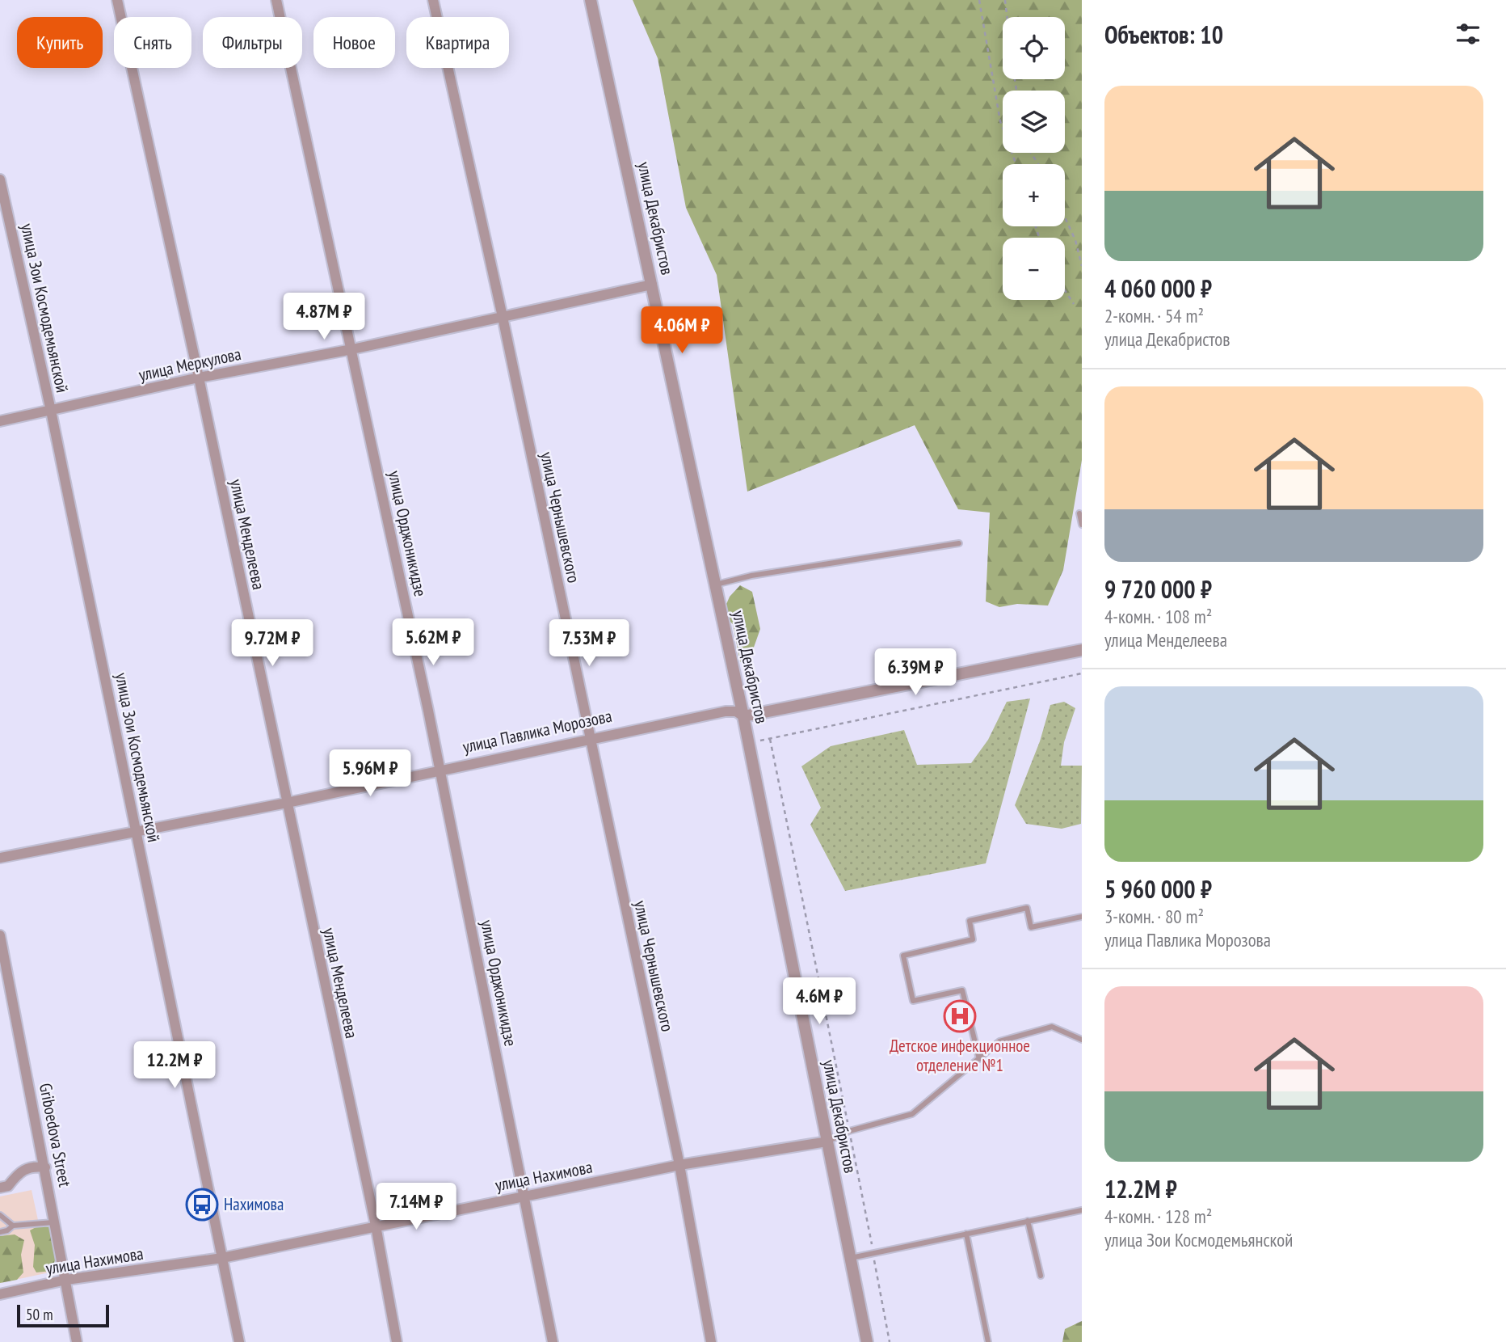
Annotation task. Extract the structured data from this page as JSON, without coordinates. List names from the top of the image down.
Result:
{
  "streets": {
    "street": [
      "улица Декабристов",
      "улица Зои Космодемьянской",
      "улица Меркулова",
      "улица Чернышевского",
      "улица Орджоникидзе",
      "улица Менделеева",
      "улица Павлика Морозова",
      "Griboedova Street",
      "улица Нахимова"
    ]
  },
  "crossings": [
    ["улица Декабристов", "улица Меркулова"],
    ["улица Декабристов", "улица Павлика Морозова"],
    ["улица Декабристов", "улица Нахимова"],
    ["улица Зои Космодемьянской", "улица Меркулова"],
    ["улица Зои Космодемьянской", "улица Павлика Морозова"],
    ["улица Зои Космодемьянской", "улица Нахимова"],
    ["улица Меркулова", "улица Чернышевского"],
    ["улица Меркулова", "улица Орджоникидзе"],
    ["улица Меркулова", "улица Менделеева"],
    ["улица Чернышевского", "улица Павлика Морозова"],
    ["улица Чернышевского", "улица Нахимова"],
    ["улица Орджоникидзе", "улица Павлика Морозова"],
    ["улица Орджоникидзе", "улица Нахимова"],
    ["улица Менделеева", "улица Павлика Морозова"],
    ["улица Менделеева", "улица Нахимова"],
    ["Griboedova Street", "улица Нахимова"]
  ],
  "places": {
    "hospital": ["Детское инфекционное отделение №1"],
    "bus stop": ["Нахимова"]
  },
  "scale_bar": "50 m",
  "page": {
    "heading": "Объектов: 10",
    "map_buttons": ["+", "−"],
    "chip": [
      "Купить",
      "Снять",
      "Фильтры",
      "Новое",
      "Квартира"
    ],
    "list": [
      {
        "name": "4 060 000 ₽",
        "note": "2-комн. · 54 m² · улица Декабристов"
      },
      {
        "name": "9 720 000 ₽",
        "note": "4-комн. · 108 m² · улица Менделеева"
      },
      {
        "name": "5 960 000 ₽",
        "note": "3-комн. · 80 m² · улица Павлика Морозова"
      },
      {
        "name": "12.2M ₽",
        "note": "4-комн. · 128 m² · улица Зои Космодемьянской"
      }
    ],
    "price": [
      "4.87M ₽",
      "4.06M ₽",
      "5.62M ₽",
      "9.72M ₽",
      "7.53M ₽",
      "6.39M ₽",
      "5.96M ₽",
      "4.6M ₽",
      "12.2M ₽",
      "7.14M ₽"
    ],
    "scale": "50 m"
  }
}
